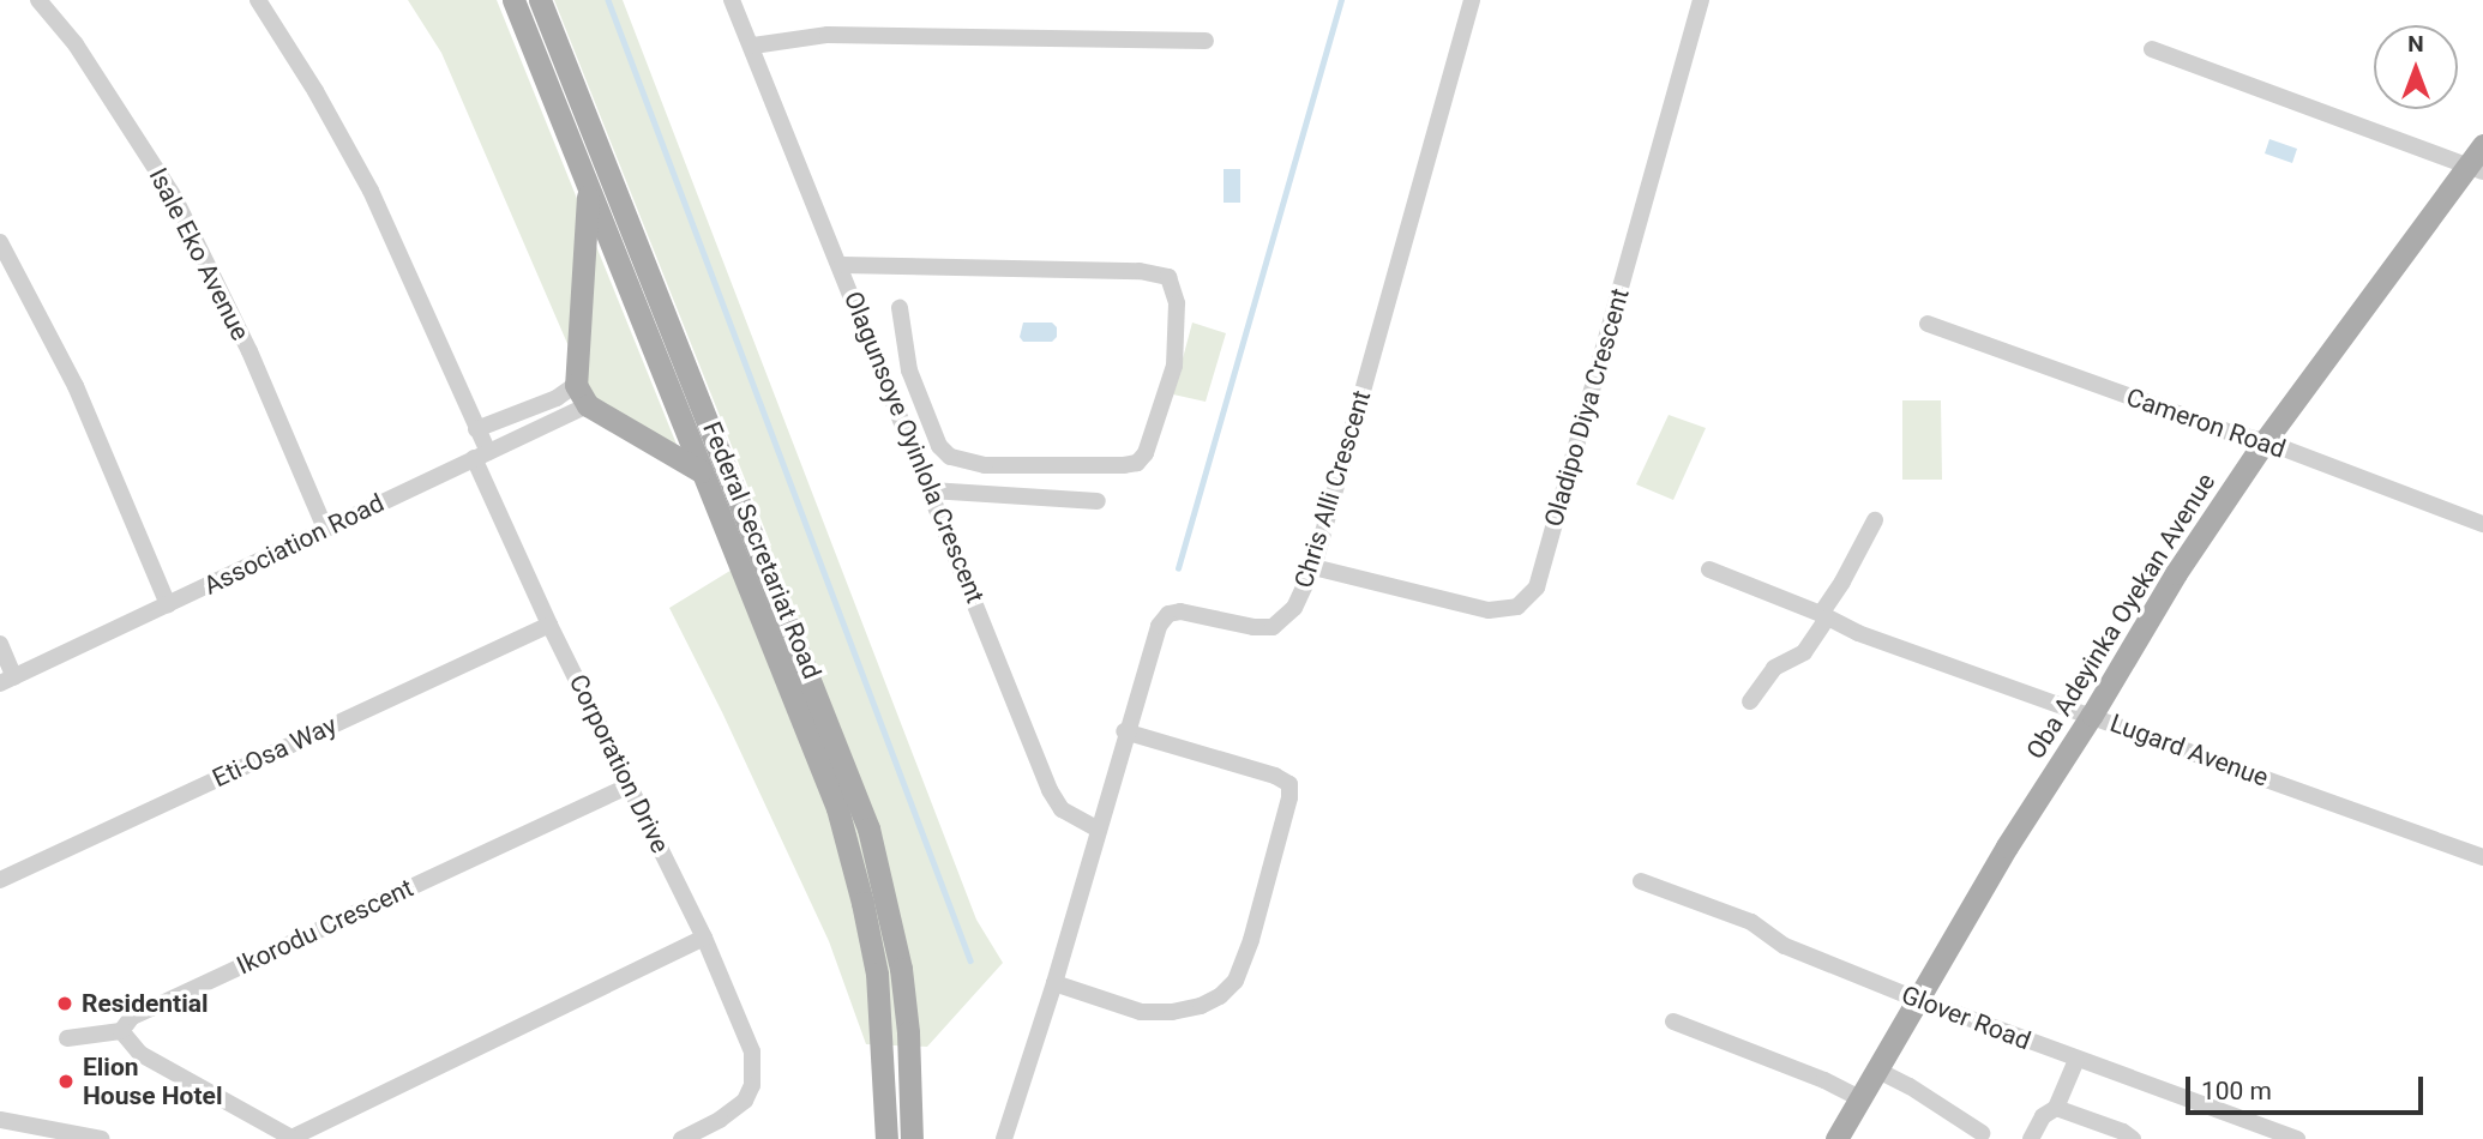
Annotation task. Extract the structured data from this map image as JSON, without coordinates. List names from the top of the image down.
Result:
{
  "streets": {
    "main road": ["Federal Secretariat Road", "Oba Adeyinka Oyekan Avenue"],
    "street": [
      "Isale Eko Avenue",
      "Oladipo Diya Crescent",
      "Cameron Road",
      "Olagunsoye Oyinlola Crescent",
      "Chris Alli Crescent",
      "Association Road",
      "Lugard Avenue",
      "Eti-Osa Way",
      "Corporation Drive",
      "Ikorodu Crescent",
      "Glover Road"
    ]
  },
  "crossings": [
    ["Isale Eko Avenue", "Association Road"],
    ["Oladipo Diya Crescent", "Chris Alli Crescent"],
    ["Cameron Road", "Oba Adeyinka Oyekan Avenue"],
    ["Olagunsoye Oyinlola Crescent", "Chris Alli Crescent"],
    ["Association Road", "Corporation Drive"],
    ["Oba Adeyinka Oyekan Avenue", "Lugard Avenue"],
    ["Oba Adeyinka Oyekan Avenue", "Glover Road"],
    ["Eti-Osa Way", "Corporation Drive"],
    ["Corporation Drive", "Ikorodu Crescent"]
  ],
  "places": ["Residential", "Elion House Hotel"],
  "scale_bar": "100 m",
  "north": "top"
}
